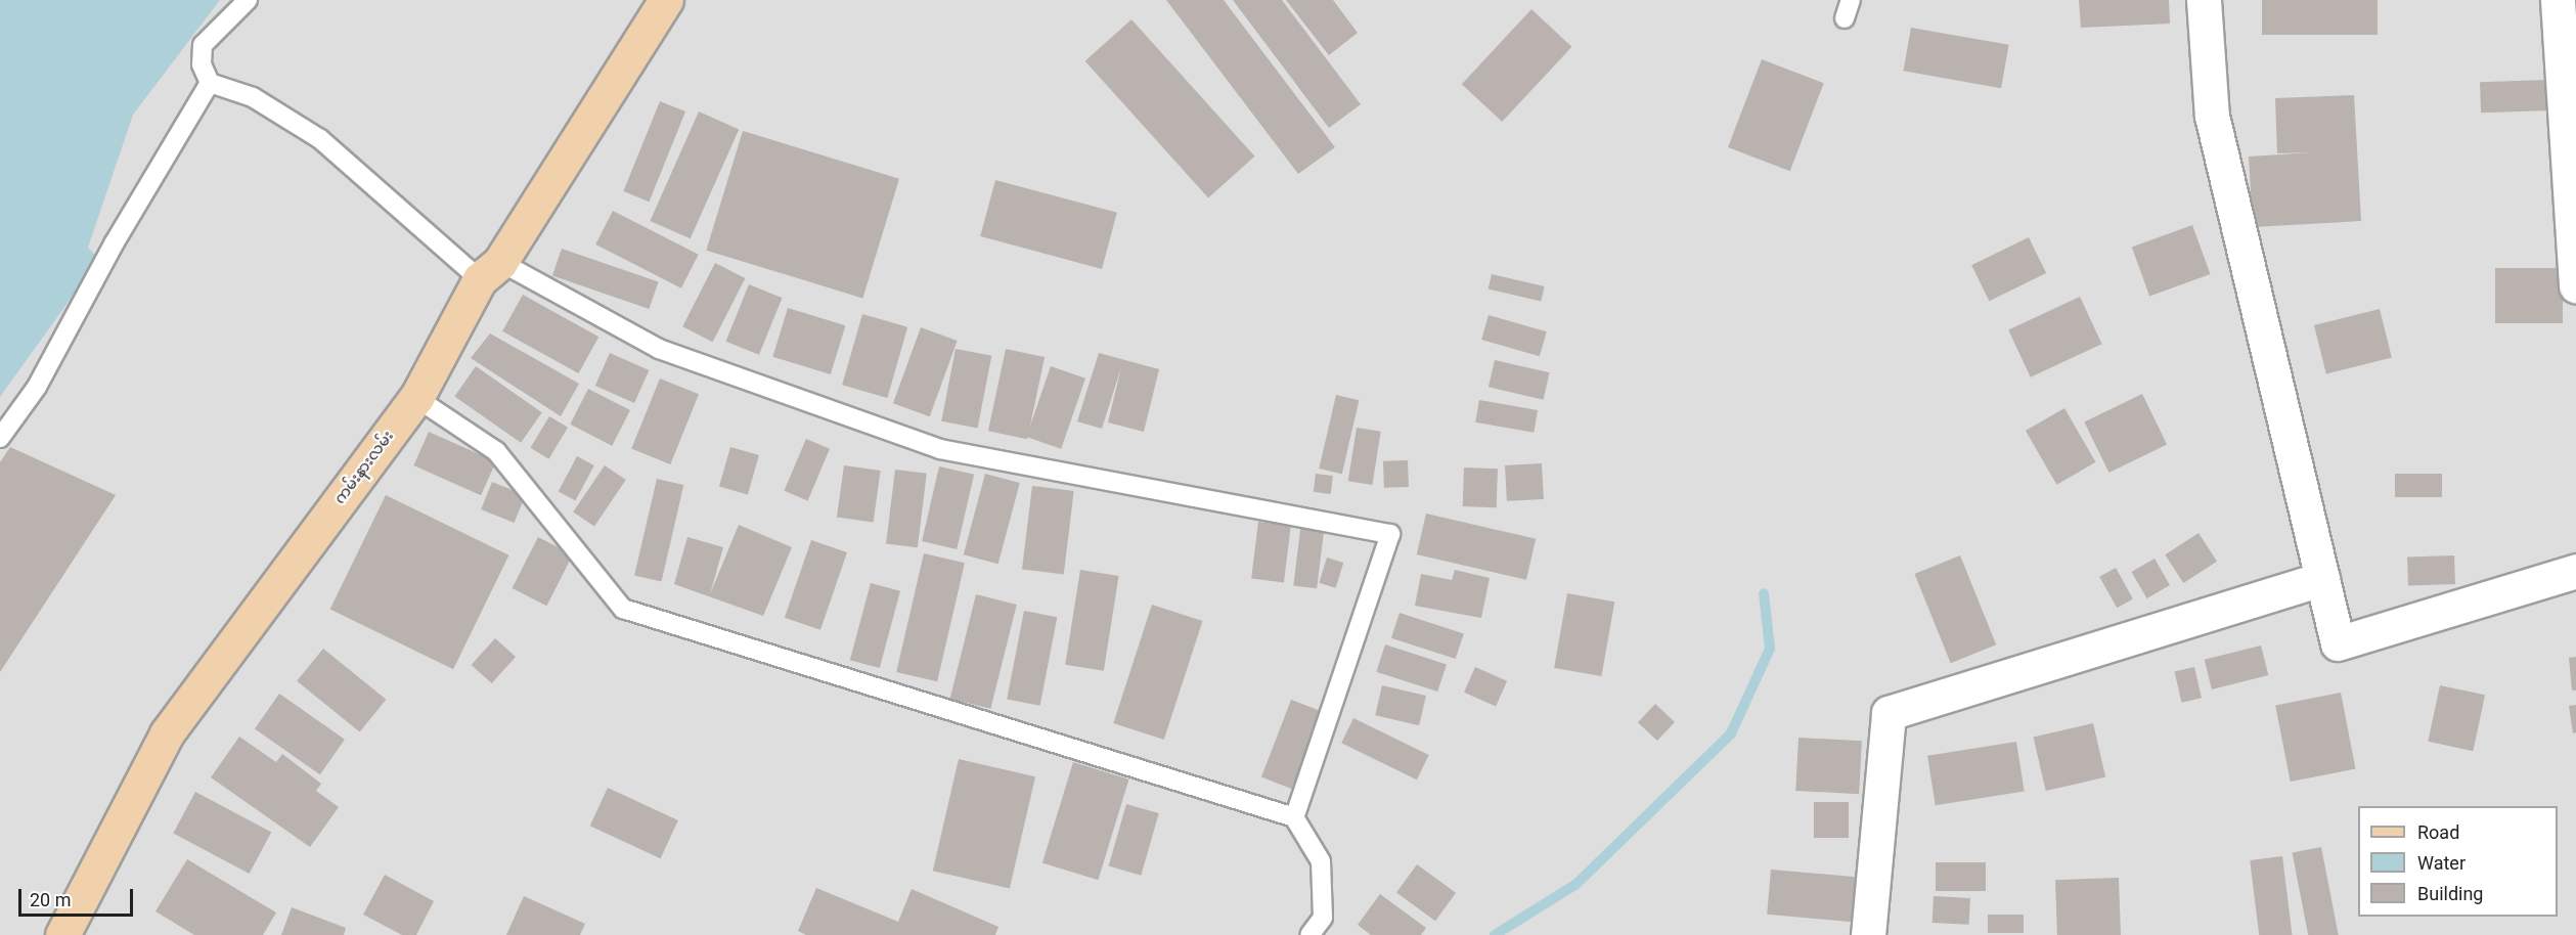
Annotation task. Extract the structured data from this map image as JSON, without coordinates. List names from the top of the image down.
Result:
{
  "streets": {
    "main road": ["ကမ်းနားလမ်း"]
  },
  "legend": ["Road", "Water", "Building"],
  "scale_bar": "20 m"
}
